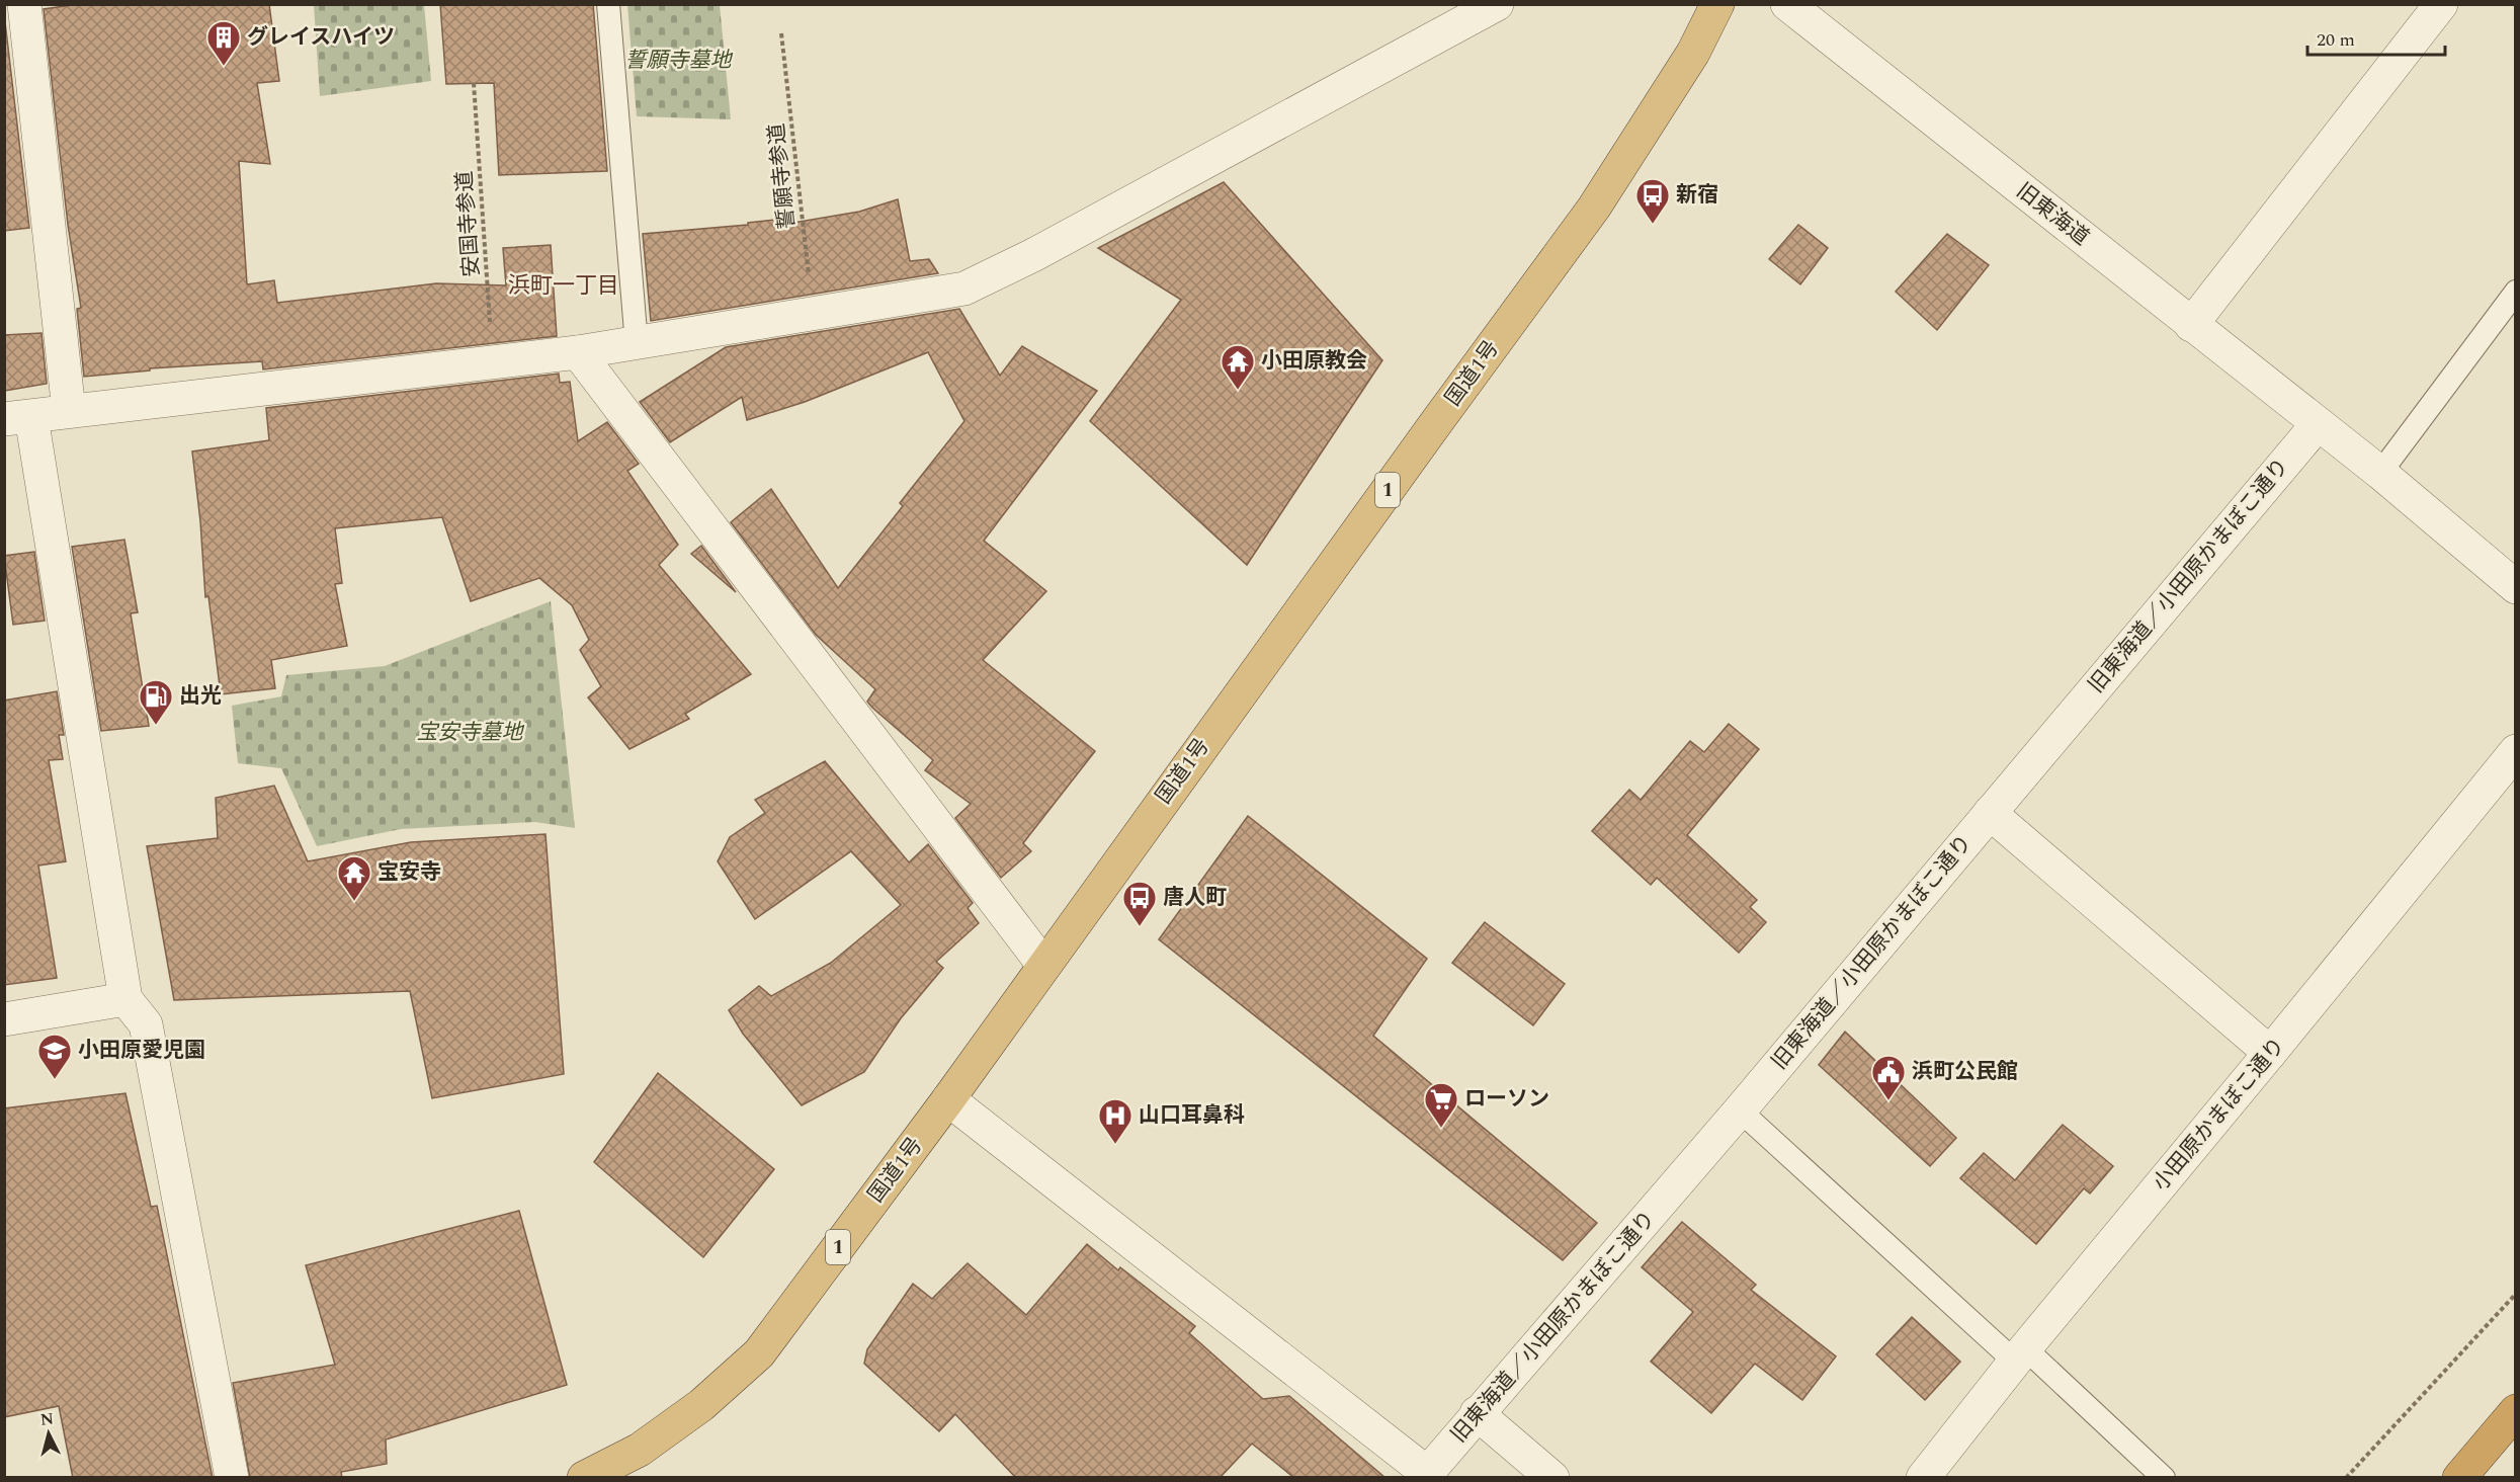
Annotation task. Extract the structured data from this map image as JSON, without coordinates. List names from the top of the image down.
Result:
{
  "streets": {
    "highway": ["国道1号", "1"],
    "street": ["旧東海道", "旧東海道／小田原かまぼこ通り", "小田原かまぼこ通り"],
    "path": ["誓願寺参道", "安国寺参道"]
  },
  "crossings": [
    ["旧東海道", "旧東海道／小田原かまぼこ通り"]
  ],
  "districts": ["浜町一丁目"],
  "parks": ["誓願寺墓地", "宝安寺墓地"],
  "places": {
    "building": ["グレイスハイツ"],
    "bus stop": ["新宿", "唐人町"],
    "temple": ["小田原教会", "宝安寺"],
    "fuel station": ["出光"],
    "school or university": ["小田原愛児園"],
    "public building": ["浜町公民館"],
    "supermarket": ["ローソン"],
    "hospital": ["山口耳鼻科"]
  },
  "scale_bar": "20 m",
  "north": "top"
}
